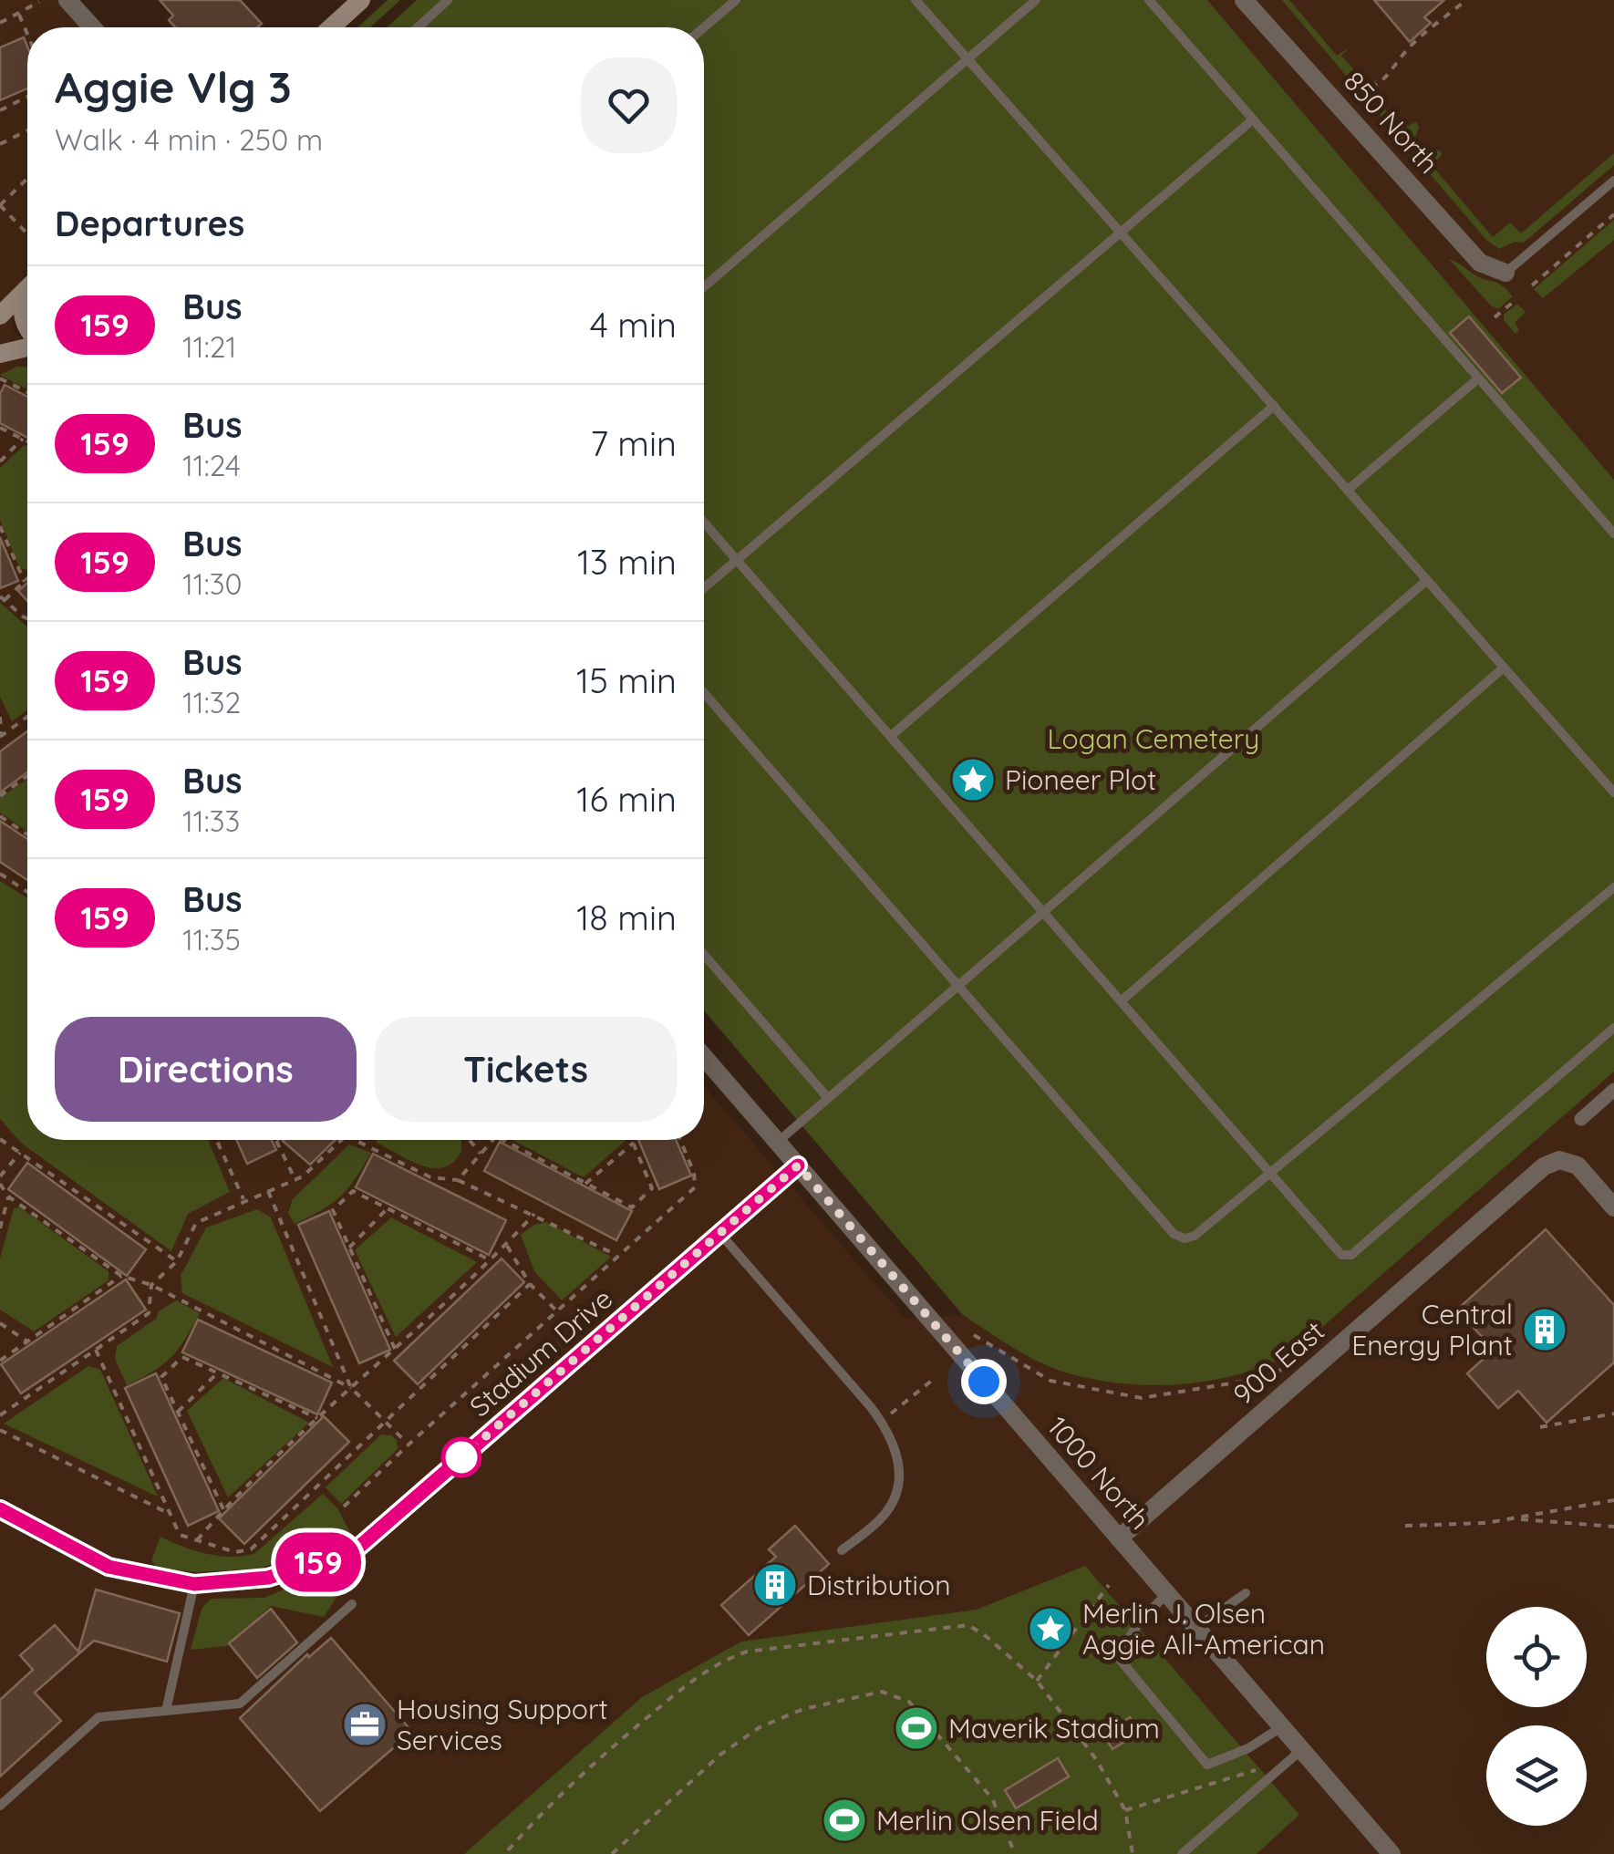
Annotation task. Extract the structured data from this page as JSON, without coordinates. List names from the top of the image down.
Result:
{
  "streets": {
    "street": [
      "850 North",
      "Stadium Drive",
      "900 East",
      "1000 North"
    ]
  },
  "crossings": [
    ["Stadium Drive", "1000 North"],
    ["900 East", "1000 North"]
  ],
  "parks": ["Logan Cemetery"],
  "places": {
    "place": ["Pioneer Plot", "Merlin J. Olsen Aggie All-American"],
    "building": ["Central Energy Plant", "Distribution"],
    "office": ["Housing Support Services"],
    "sports": ["Maverik Stadium", "Merlin Olsen Field"]
  },
  "lines": ["bus line 159"],
  "page": {
    "on_map": "159",
    "heading": [
      ["Aggie Vlg 3", "Walk · 4 min · 250 m"],
      "Departures"
    ],
    "list": [
      {
        "mark": "159",
        "name": "Bus",
        "note": "11:21",
        "value": "4 min"
      },
      {
        "mark": "159",
        "name": "Bus",
        "note": "11:24",
        "value": "7 min"
      },
      {
        "mark": "159",
        "name": "Bus",
        "note": "11:30",
        "value": "13 min"
      },
      {
        "mark": "159",
        "name": "Bus",
        "note": "11:32",
        "value": "15 min"
      },
      {
        "mark": "159",
        "name": "Bus",
        "note": "11:33",
        "value": "16 min"
      },
      {
        "mark": "159",
        "name": "Bus",
        "note": "11:35",
        "value": "18 min"
      }
    ],
    "buttons": ["Directions", "Tickets"]
  }
}
